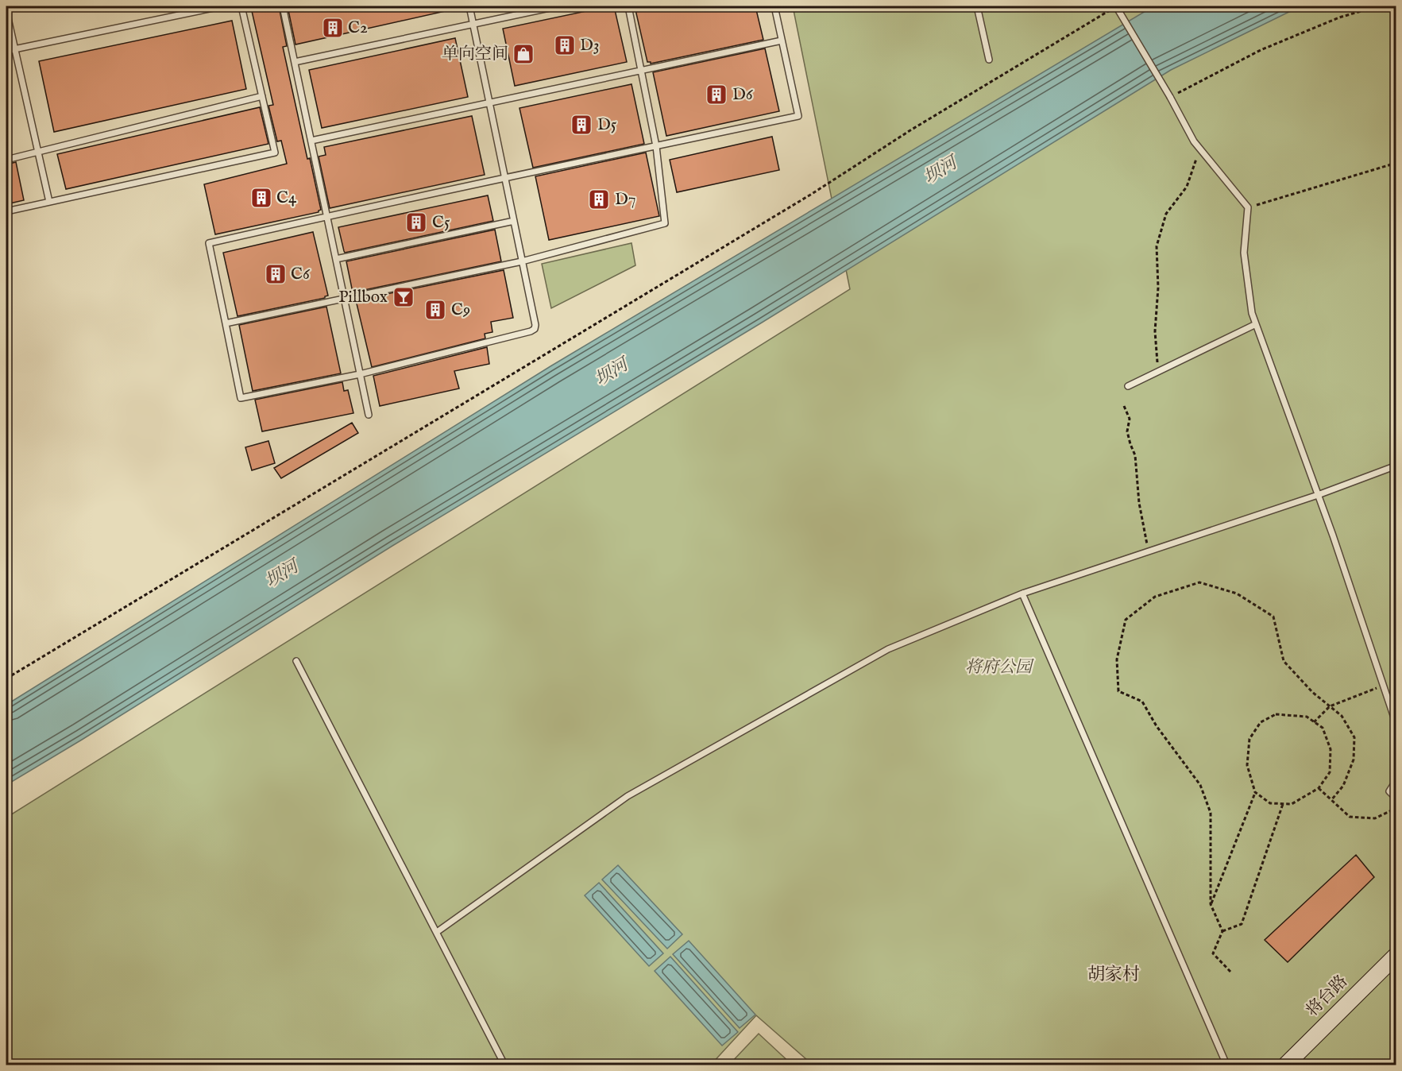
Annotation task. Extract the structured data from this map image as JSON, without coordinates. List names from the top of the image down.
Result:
{
  "streets": {
    "main road": ["将台路"]
  },
  "districts": ["胡家村"],
  "water": ["坝河"],
  "parks": ["将府公园"],
  "places": {
    "building": [
      "C2",
      "D3",
      "D6",
      "D5",
      "C4",
      "D7",
      "C5",
      "C6",
      "C9"
    ],
    "shop": ["单向空间"],
    "bar": ["Pillbox"]
  }
}
